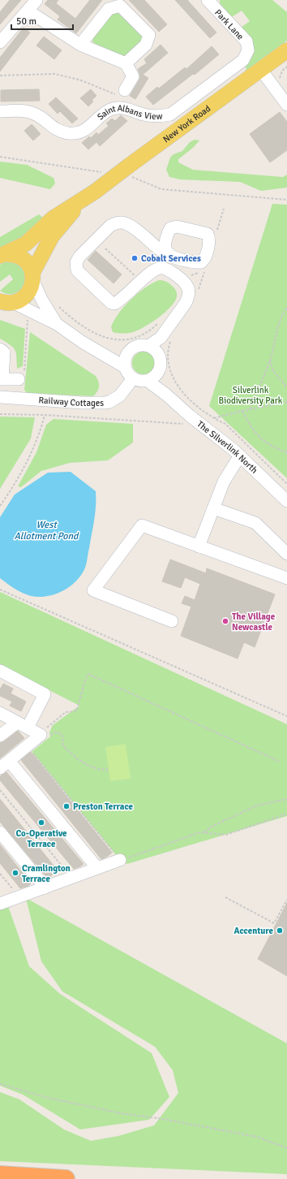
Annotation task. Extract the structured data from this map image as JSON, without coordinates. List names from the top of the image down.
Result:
{
  "streets": {
    "main road": ["New York Road"],
    "street": [
      "Park Lane",
      "Saint Albans View",
      "Railway Cottages",
      "The Silverlink North"
    ]
  },
  "crossings": [
    ["Park Lane", "Saint Albans View"],
    ["Railway Cottages", "The Silverlink North"]
  ],
  "water": ["West Allotment Pond"],
  "parks": ["Silverlink Biodiversity Park"],
  "places": [
    "Cobalt Services",
    "The Village Newcastle",
    "Preston Terrace",
    "Co-Operative Terrace",
    "Cramlington Terrace",
    "Accenture"
  ],
  "scale_bar": "50 m"
}
